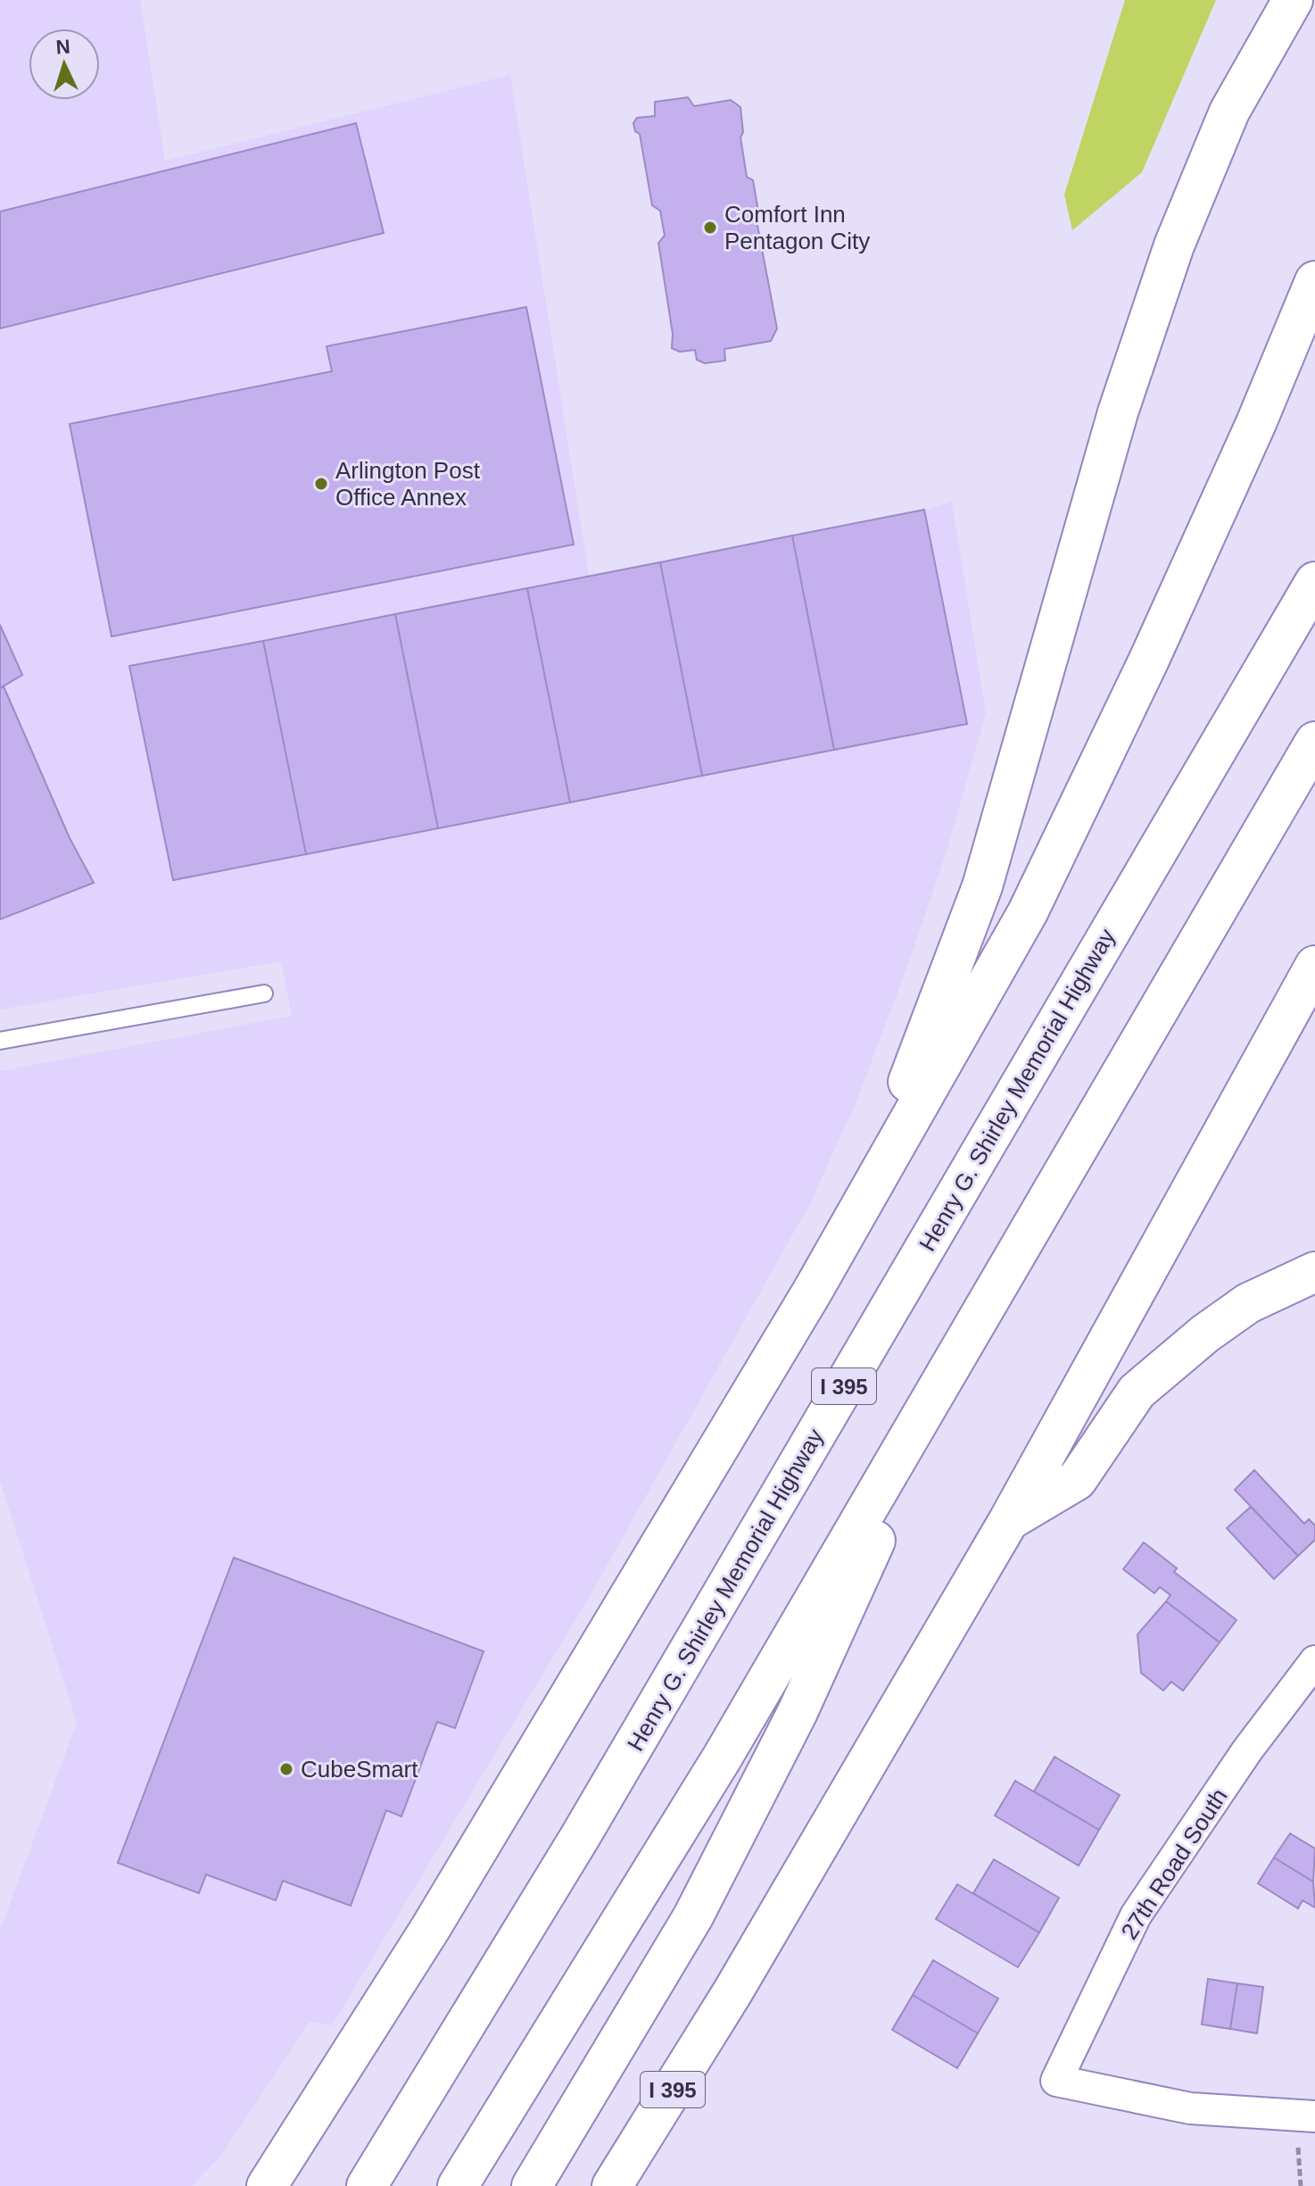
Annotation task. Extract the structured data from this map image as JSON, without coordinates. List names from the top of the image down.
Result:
{
  "streets": {
    "highway": ["Henry G. Shirley Memorial Highway", "I 395"],
    "street": ["27th Road South"]
  },
  "places": ["Comfort Inn Pentagon City", "Arlington Post Office Annex", "CubeSmart"],
  "north": "top"
}
